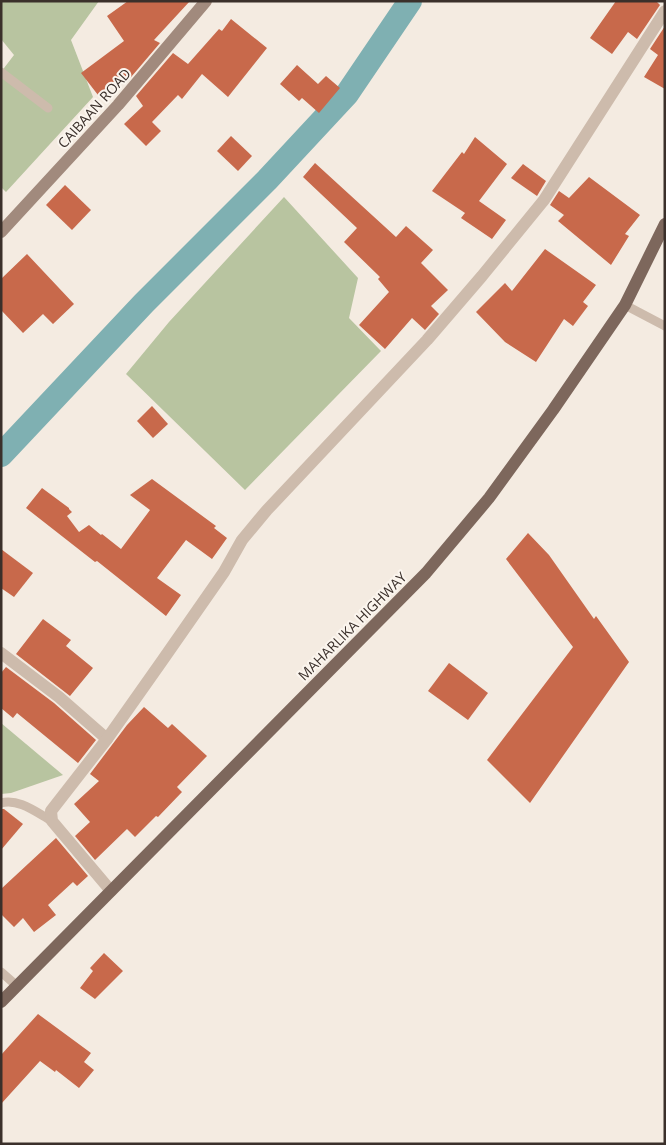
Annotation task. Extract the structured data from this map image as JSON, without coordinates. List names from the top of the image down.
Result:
{
  "streets": {
    "main road": ["MAHARLIKA HIGHWAY"],
    "street": ["CAIBAAN ROAD"]
  }
}
